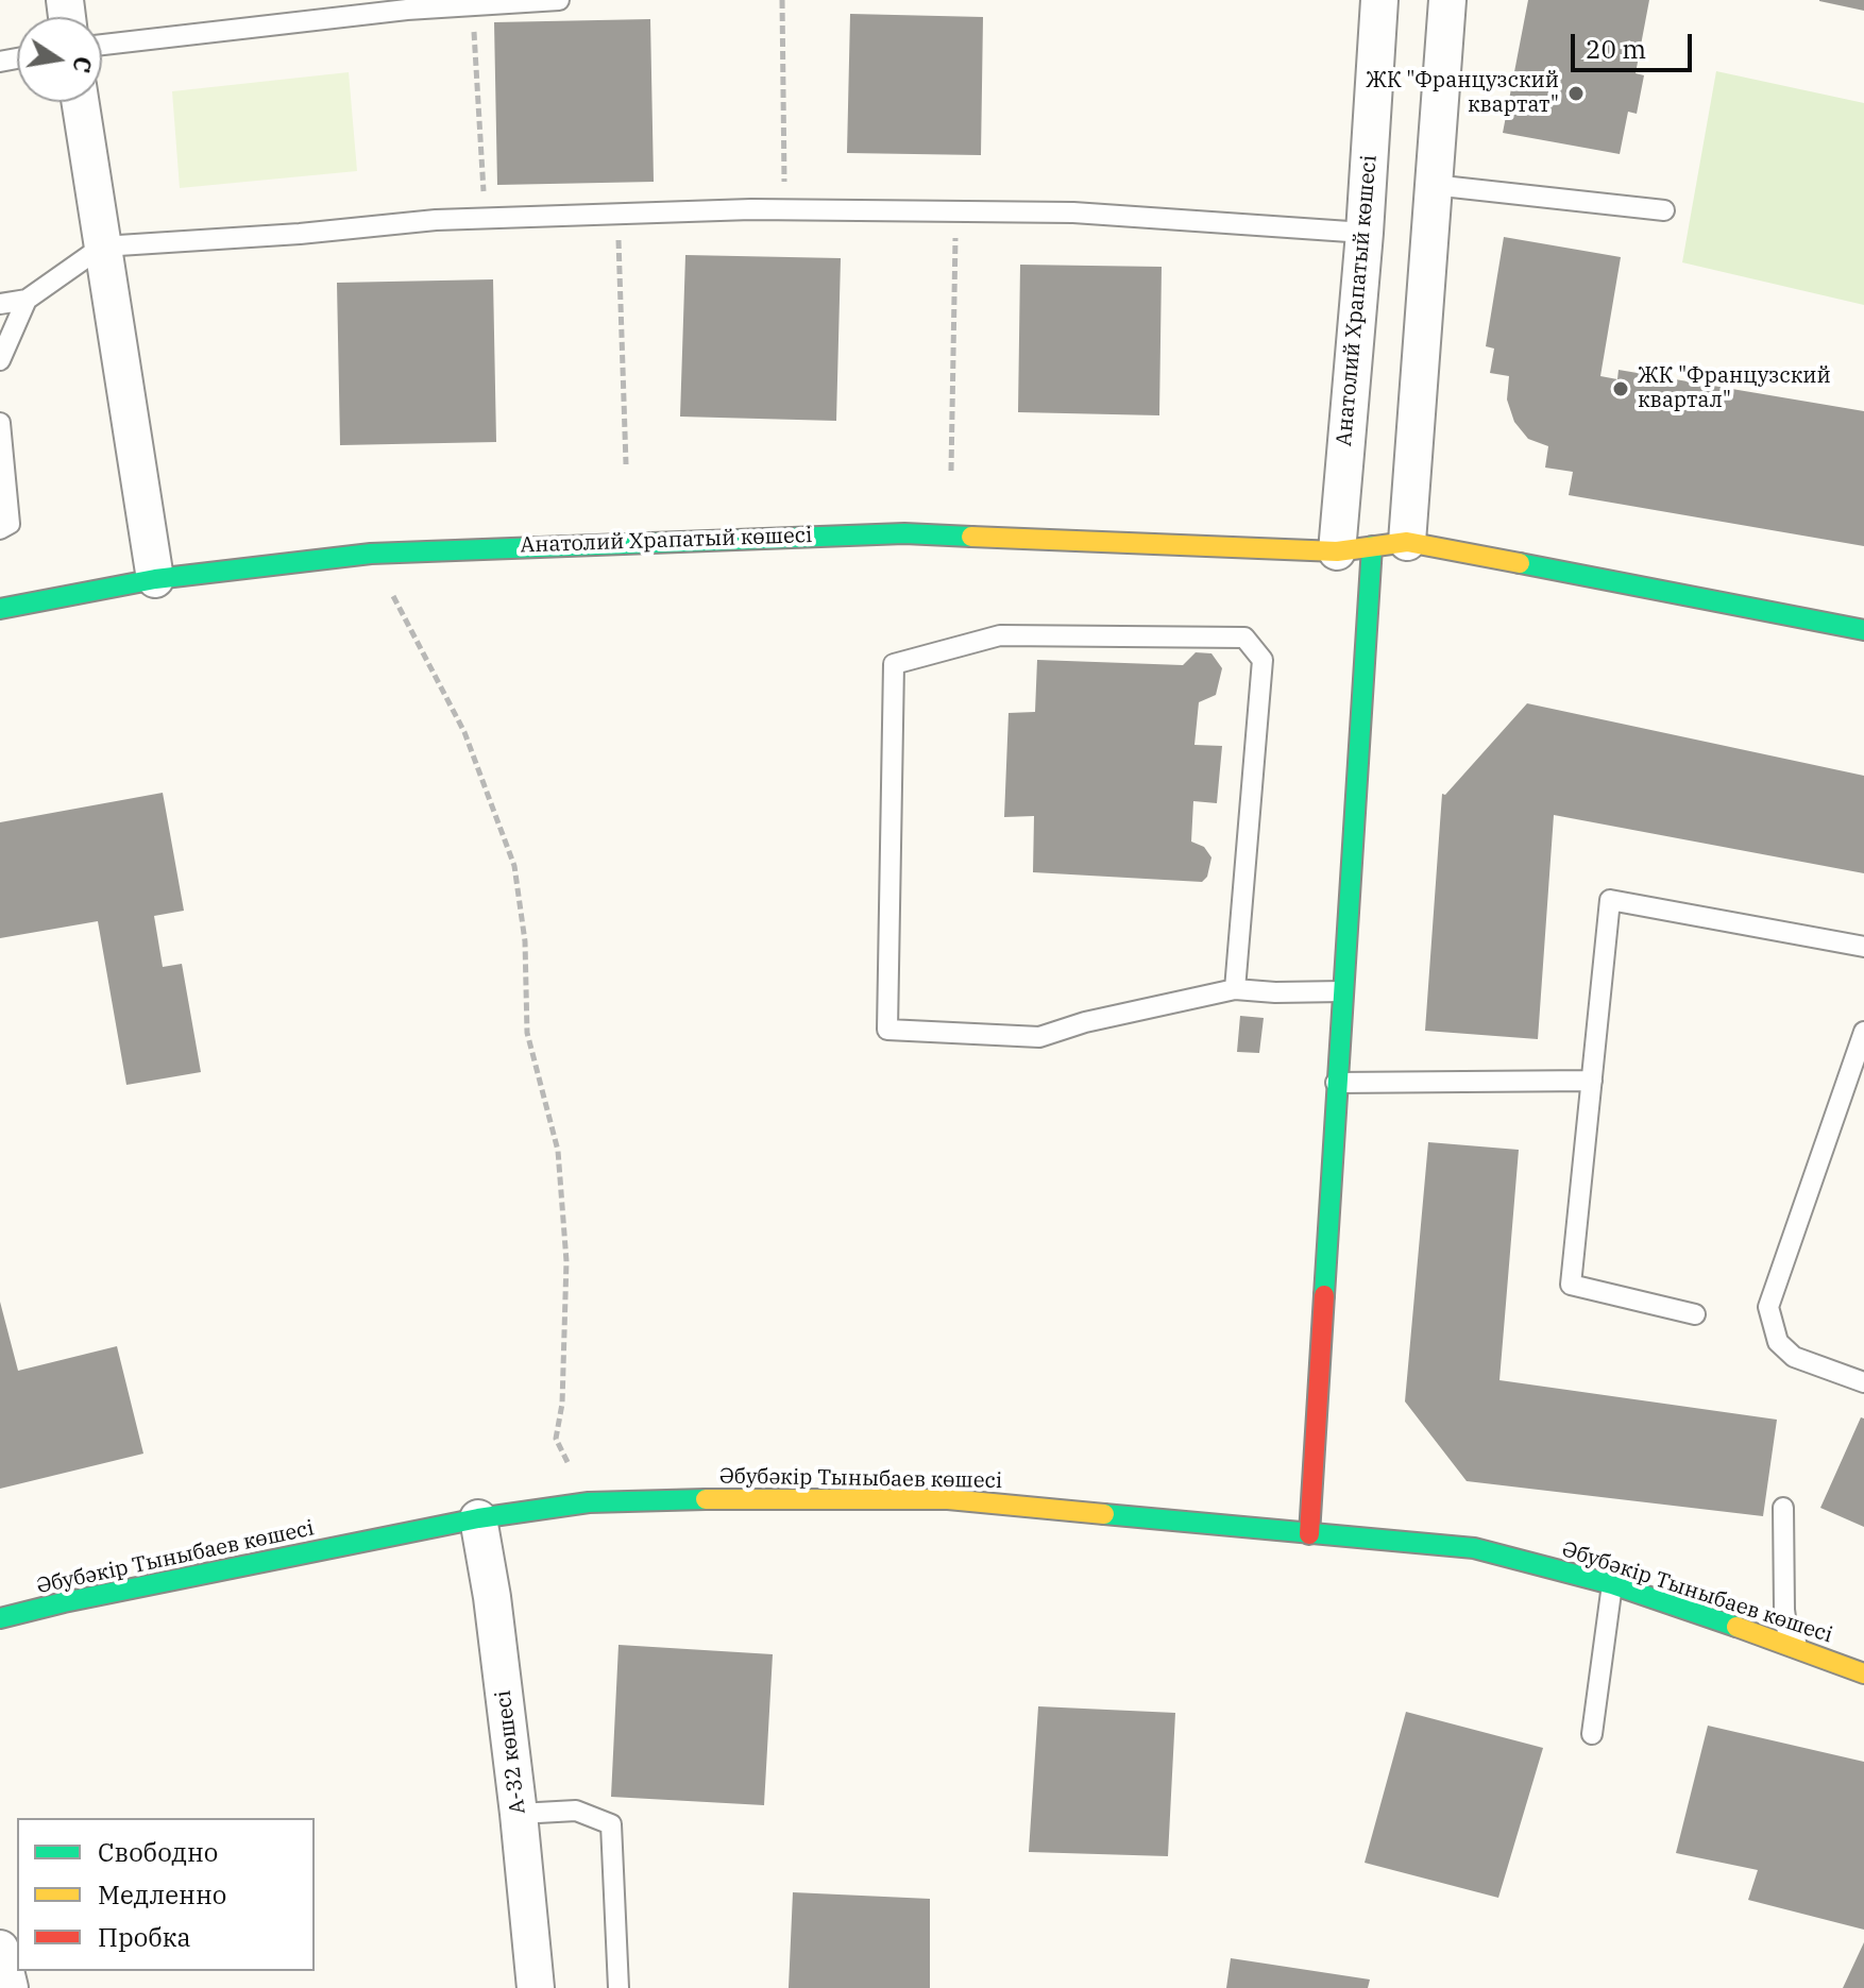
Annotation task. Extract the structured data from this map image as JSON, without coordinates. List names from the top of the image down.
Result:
{
  "streets": {
    "street": ["Анатолий Храпатый көшесі", "Әбубәкір Тыныбаев көшесі", "А-32 көшесі"]
  },
  "crossings": [
    ["Әбубәкір Тыныбаев көшесі", "А-32 көшесі"]
  ],
  "places": ["ЖК \"Французский квартат\"", "ЖК \"Французский квартал\""],
  "legend": ["Свободно", "Медленно", "Пробка"],
  "scale_bar": "20 m",
  "north": "right"
}
